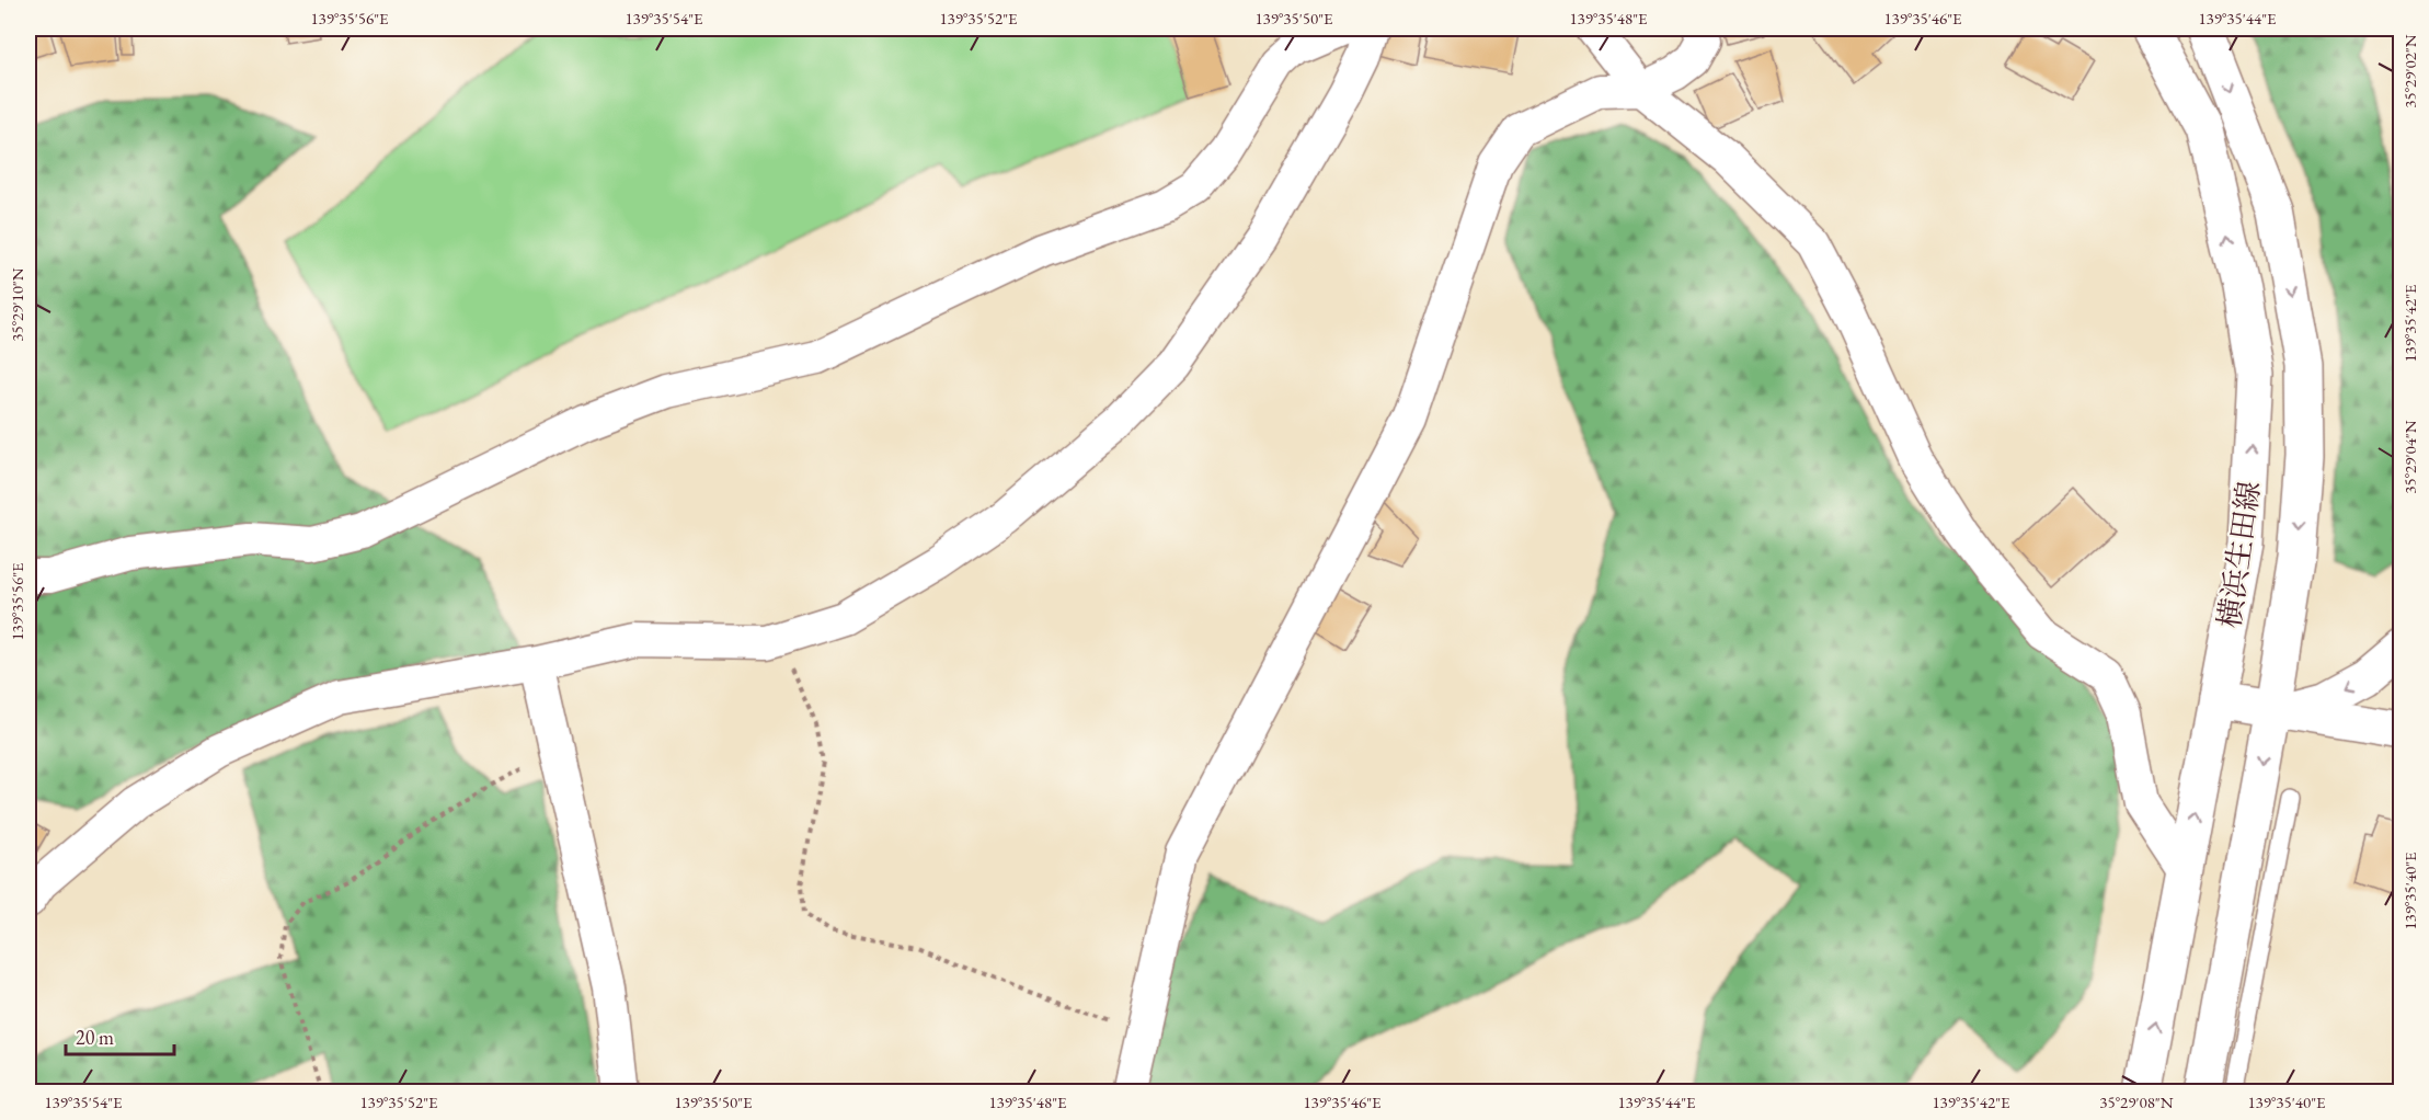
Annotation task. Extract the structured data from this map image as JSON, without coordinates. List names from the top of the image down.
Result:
{
  "streets": {
    "main road": ["横浜生田線"]
  },
  "scale_bar": "20 m",
  "coordinates": [
    "139°35'56\"E",
    "139°35'54\"E",
    "139°35'52\"E",
    "139°35'50\"E",
    "139°35'48\"E",
    "139°35'46\"E",
    "139°35'44\"E",
    "35°29'02\"N",
    "35°29'10\"N",
    "139°35'42\"E",
    "35°29'04\"N",
    "139°35'40\"E",
    "35°29'08\"N"
  ]
}
